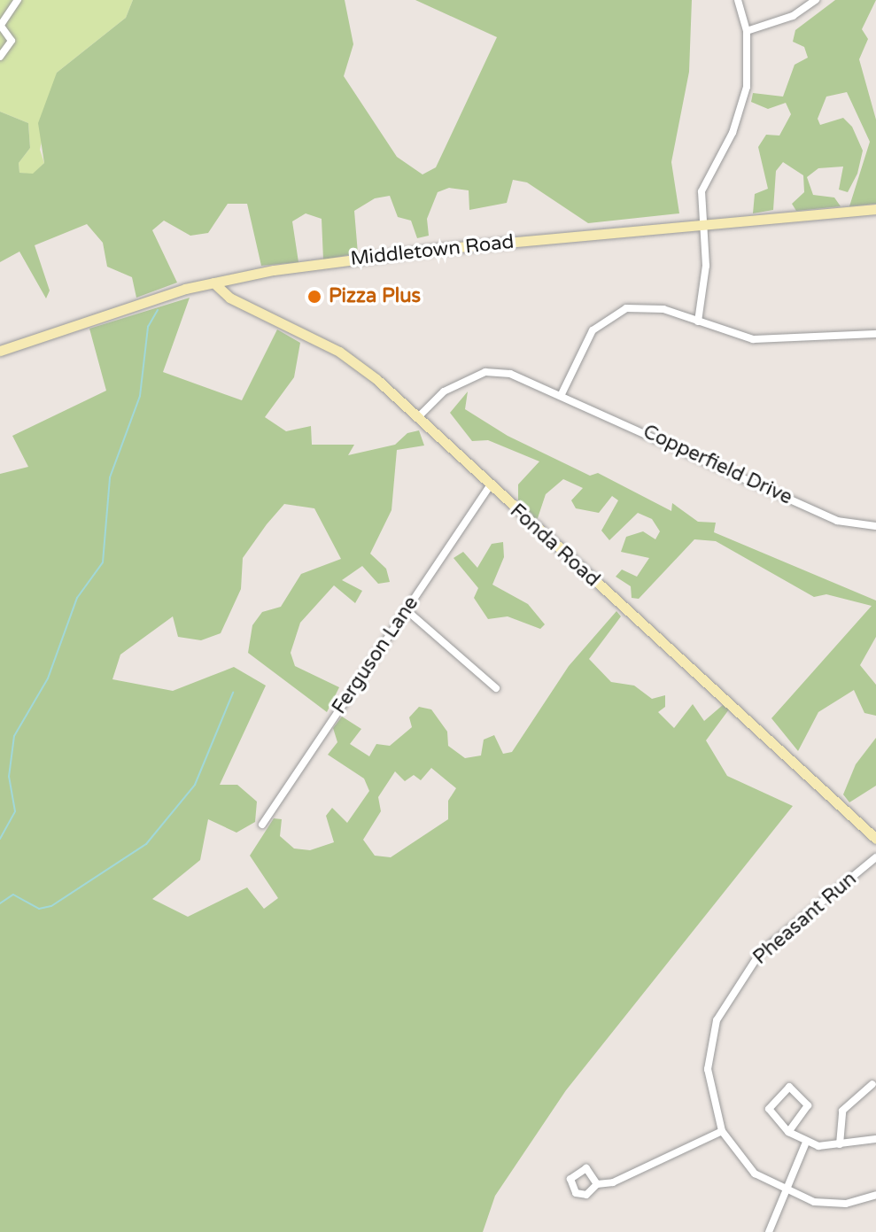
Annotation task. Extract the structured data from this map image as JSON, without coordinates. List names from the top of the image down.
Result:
{
  "streets": {
    "street": [
      "Middletown Road",
      "Copperfield Drive",
      "Fonda Road",
      "Ferguson Lane",
      "Pheasant Run"
    ]
  },
  "crossings": [
    ["Middletown Road", "Fonda Road"],
    ["Copperfield Drive", "Fonda Road"],
    ["Fonda Road", "Ferguson Lane"]
  ],
  "places": ["Pizza Plus"]
}
